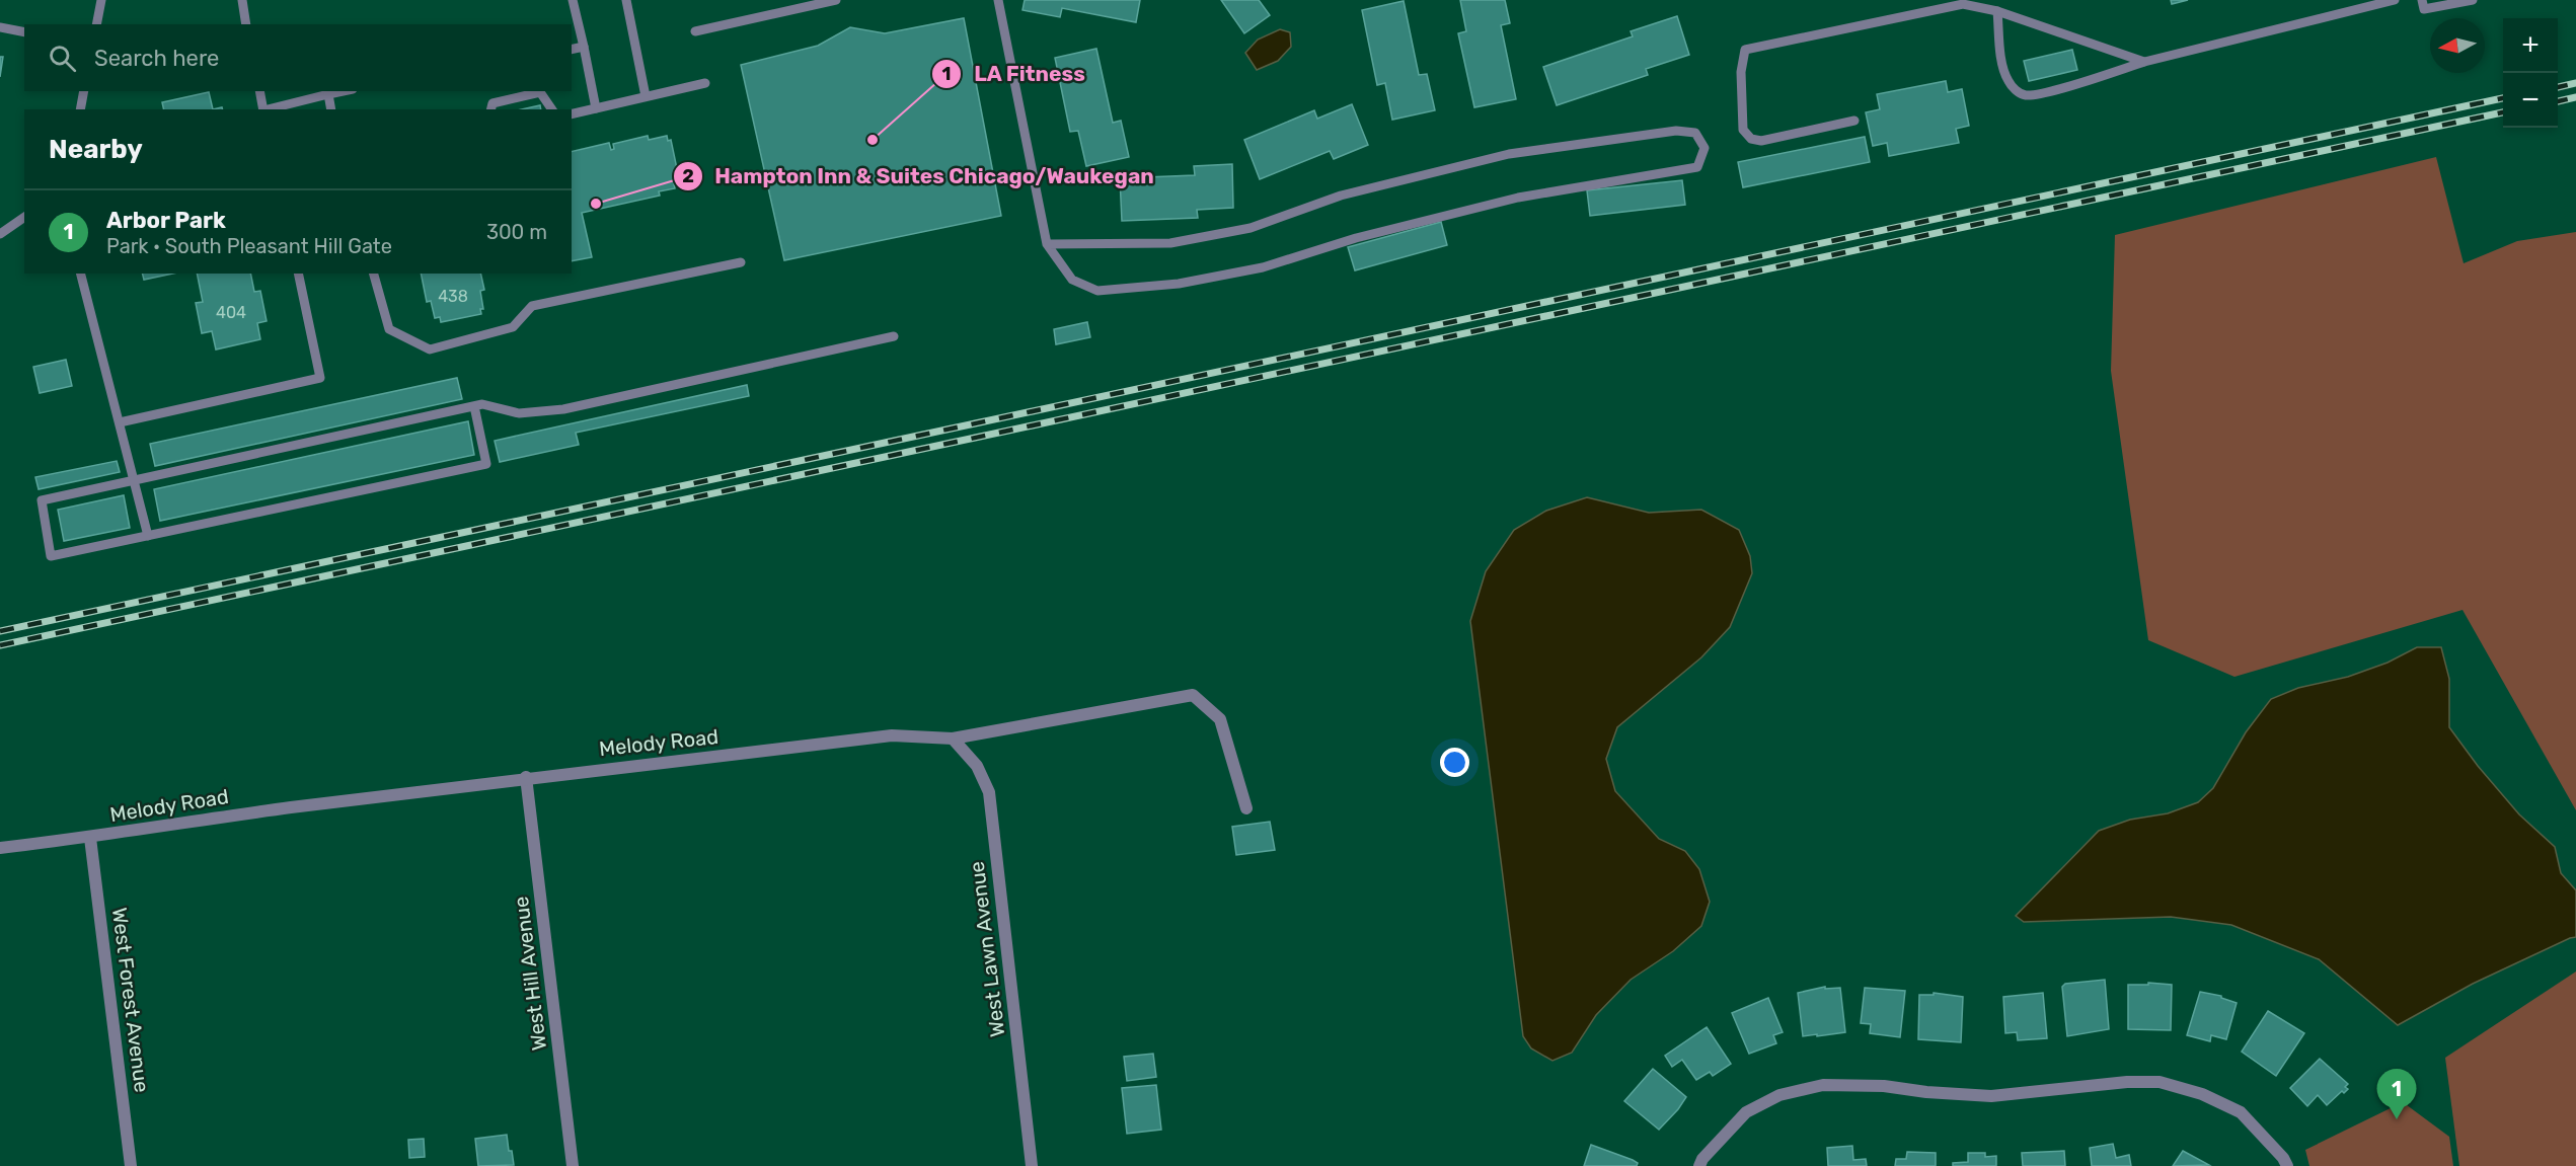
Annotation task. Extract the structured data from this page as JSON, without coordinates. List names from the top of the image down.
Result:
{
  "streets": {
    "street": [
      "Melody Road",
      "West Lawn Avenue",
      "West Hill Avenue",
      "West Forest Avenue"
    ]
  },
  "crossings": [
    ["Melody Road", "West Lawn Avenue"],
    ["Melody Road", "West Hill Avenue"],
    ["Melody Road", "West Forest Avenue"]
  ],
  "places": ["LA Fitness", "Hampton Inn & Suites Chicago/Waukegan"],
  "house_numbers": ["438", "404"],
  "north": "left",
  "page": {
    "map_buttons": ["+", "−"],
    "search": "Search here",
    "heading": "Nearby",
    "list": [
      {
        "mark": "1",
        "name": "Arbor Park",
        "note": "Park · South Pleasant Hill Gate",
        "value": "300 m"
      }
    ],
    "pins": "1"
  }
}
